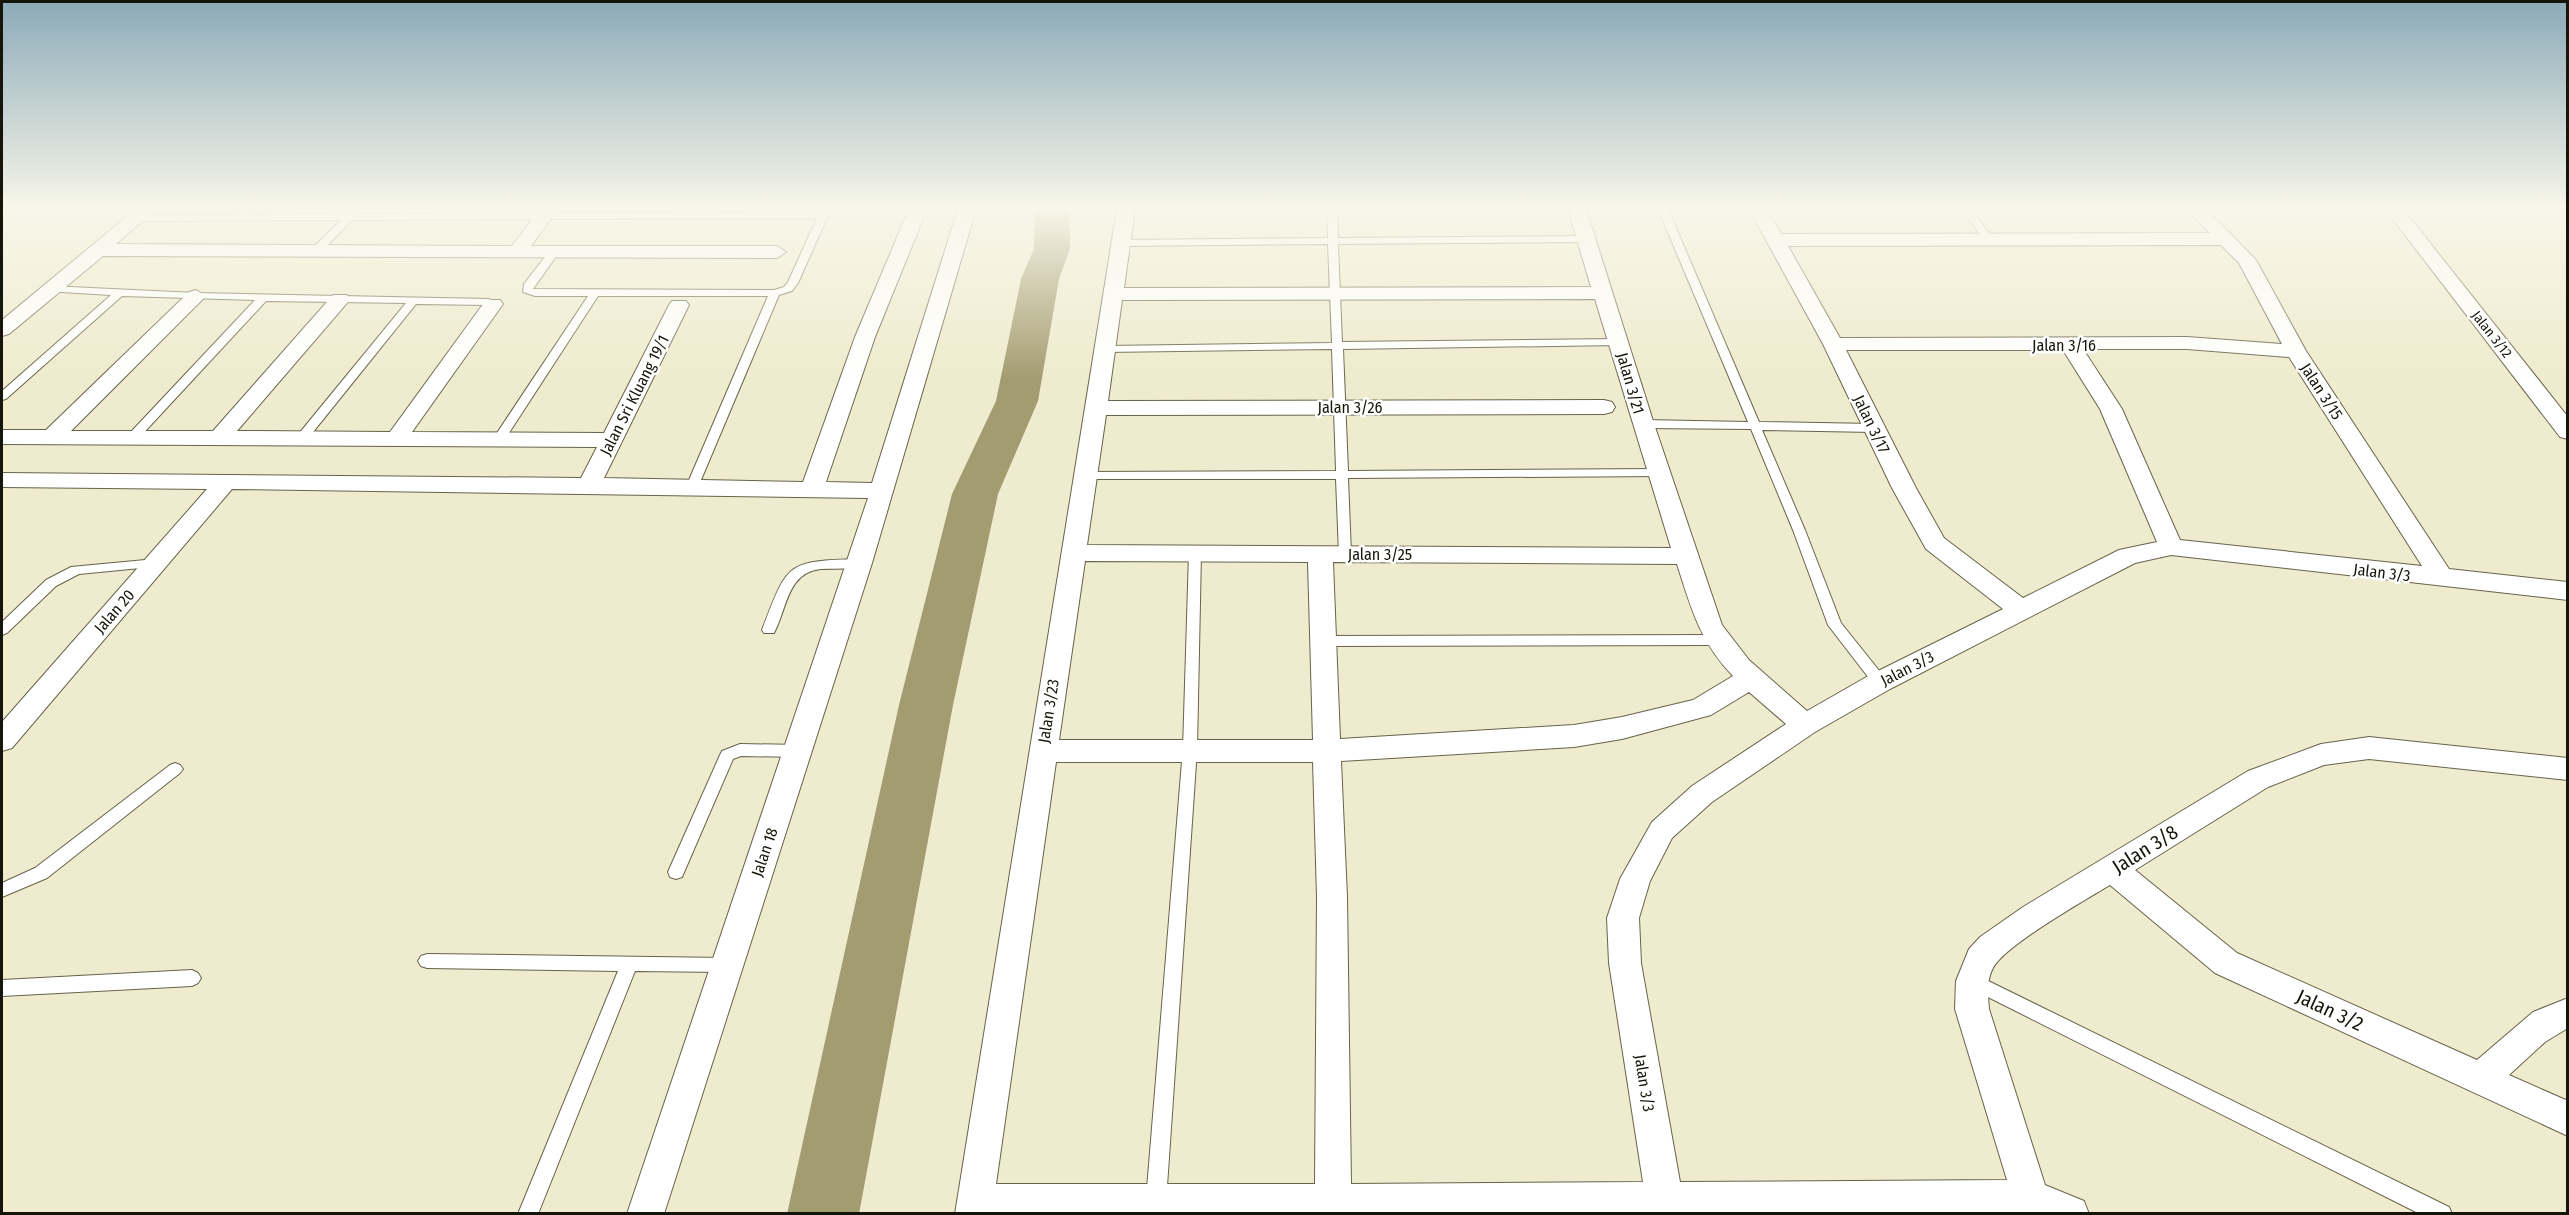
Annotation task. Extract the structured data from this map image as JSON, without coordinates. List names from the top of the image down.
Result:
{
  "streets": {
    "street": [
      "Jalan 3/12",
      "Jalan 3/16",
      "Jalan 3/21",
      "Jalan 3/15",
      "Jalan Sri Kluang 19/1",
      "Jalan 3/26",
      "Jalan 3/17",
      "Jalan 3/25",
      "Jalan 3/3",
      "Jalan 20",
      "Jalan 3/23",
      "Jalan 3/8",
      "Jalan 18",
      "Jalan 3/2"
    ]
  },
  "crossings": [
    ["Jalan 3/16", "Jalan 3/15"],
    ["Jalan 3/16", "Jalan 3/17"],
    ["Jalan 3/21", "Jalan 3/25"],
    ["Jalan 3/15", "Jalan 3/3"],
    ["Jalan 3/26", "Jalan 3/23"],
    ["Jalan 3/17", "Jalan 3/3"],
    ["Jalan 3/25", "Jalan 3/23"],
    ["Jalan 3/8", "Jalan 3/2"]
  ]
}
